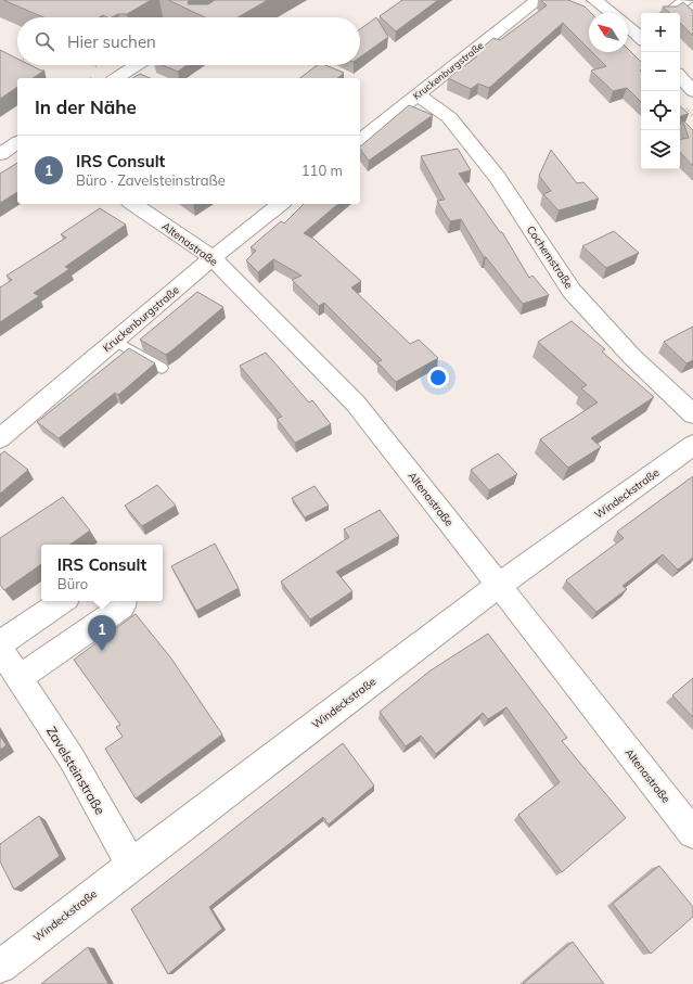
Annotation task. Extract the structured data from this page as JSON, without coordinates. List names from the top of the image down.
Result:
{
  "streets": {
    "street": [
      "Kruckenburgstraße",
      "Altenastraße",
      "Cochemstraße",
      "Windeckstraße",
      "Zavelsteinstraße"
    ]
  },
  "crossings": [
    ["Kruckenburgstraße", "Altenastraße"],
    ["Kruckenburgstraße", "Cochemstraße"],
    ["Altenastraße", "Windeckstraße"],
    ["Windeckstraße", "Zavelsteinstraße"]
  ],
  "north": "top left",
  "page": {
    "map_buttons": ["+", "−"],
    "search": "Hier suchen",
    "heading": "In der Nähe",
    "list": [
      {
        "mark": "1",
        "name": "IRS Consult",
        "note": "Büro · Zavelsteinstraße",
        "value": "110 m"
      }
    ],
    "popup": ["IRS Consult", "Büro"],
    "pins": "1"
  }
}
